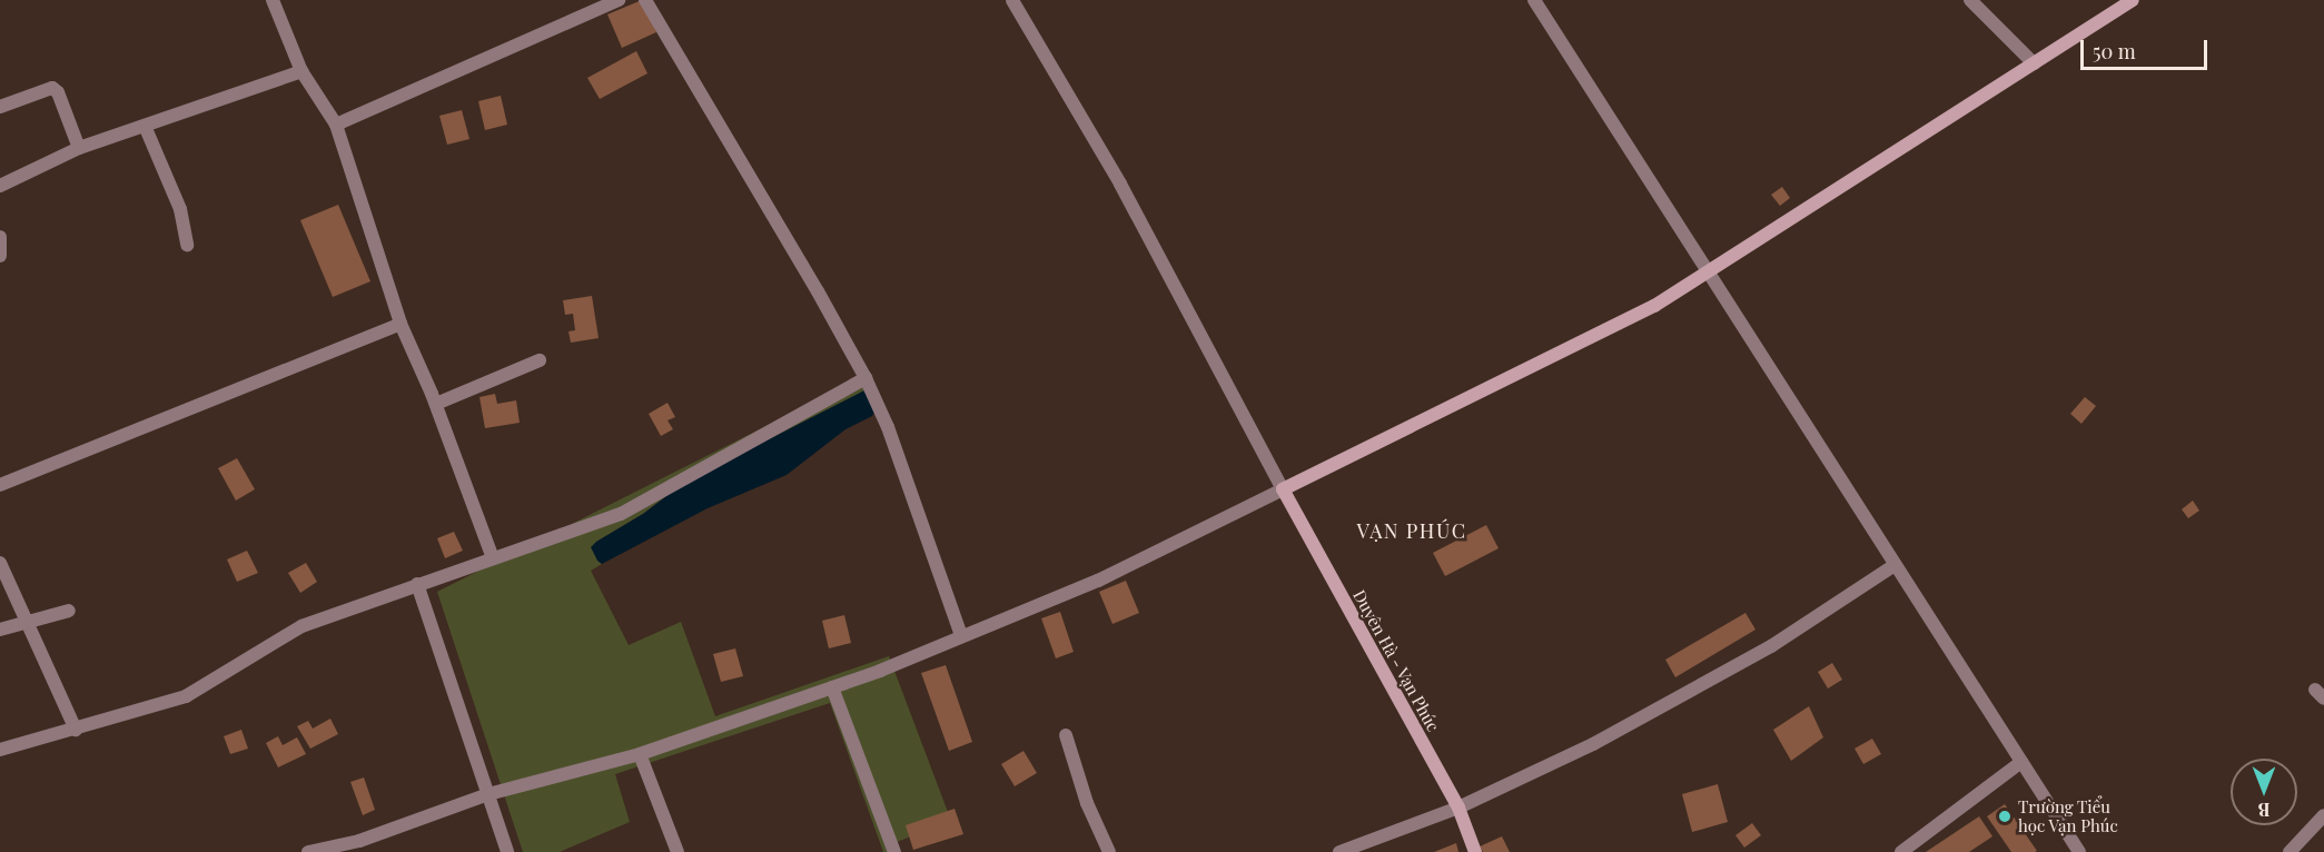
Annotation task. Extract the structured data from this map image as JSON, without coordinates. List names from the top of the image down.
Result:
{
  "streets": {
    "street": ["Duyên Hà - Vạn Phúc"]
  },
  "districts": ["VẠN PHÚC"],
  "places": ["Trường Tiểu học Vạn Phúc"],
  "scale_bar": "50 m",
  "north": "bottom"
}
